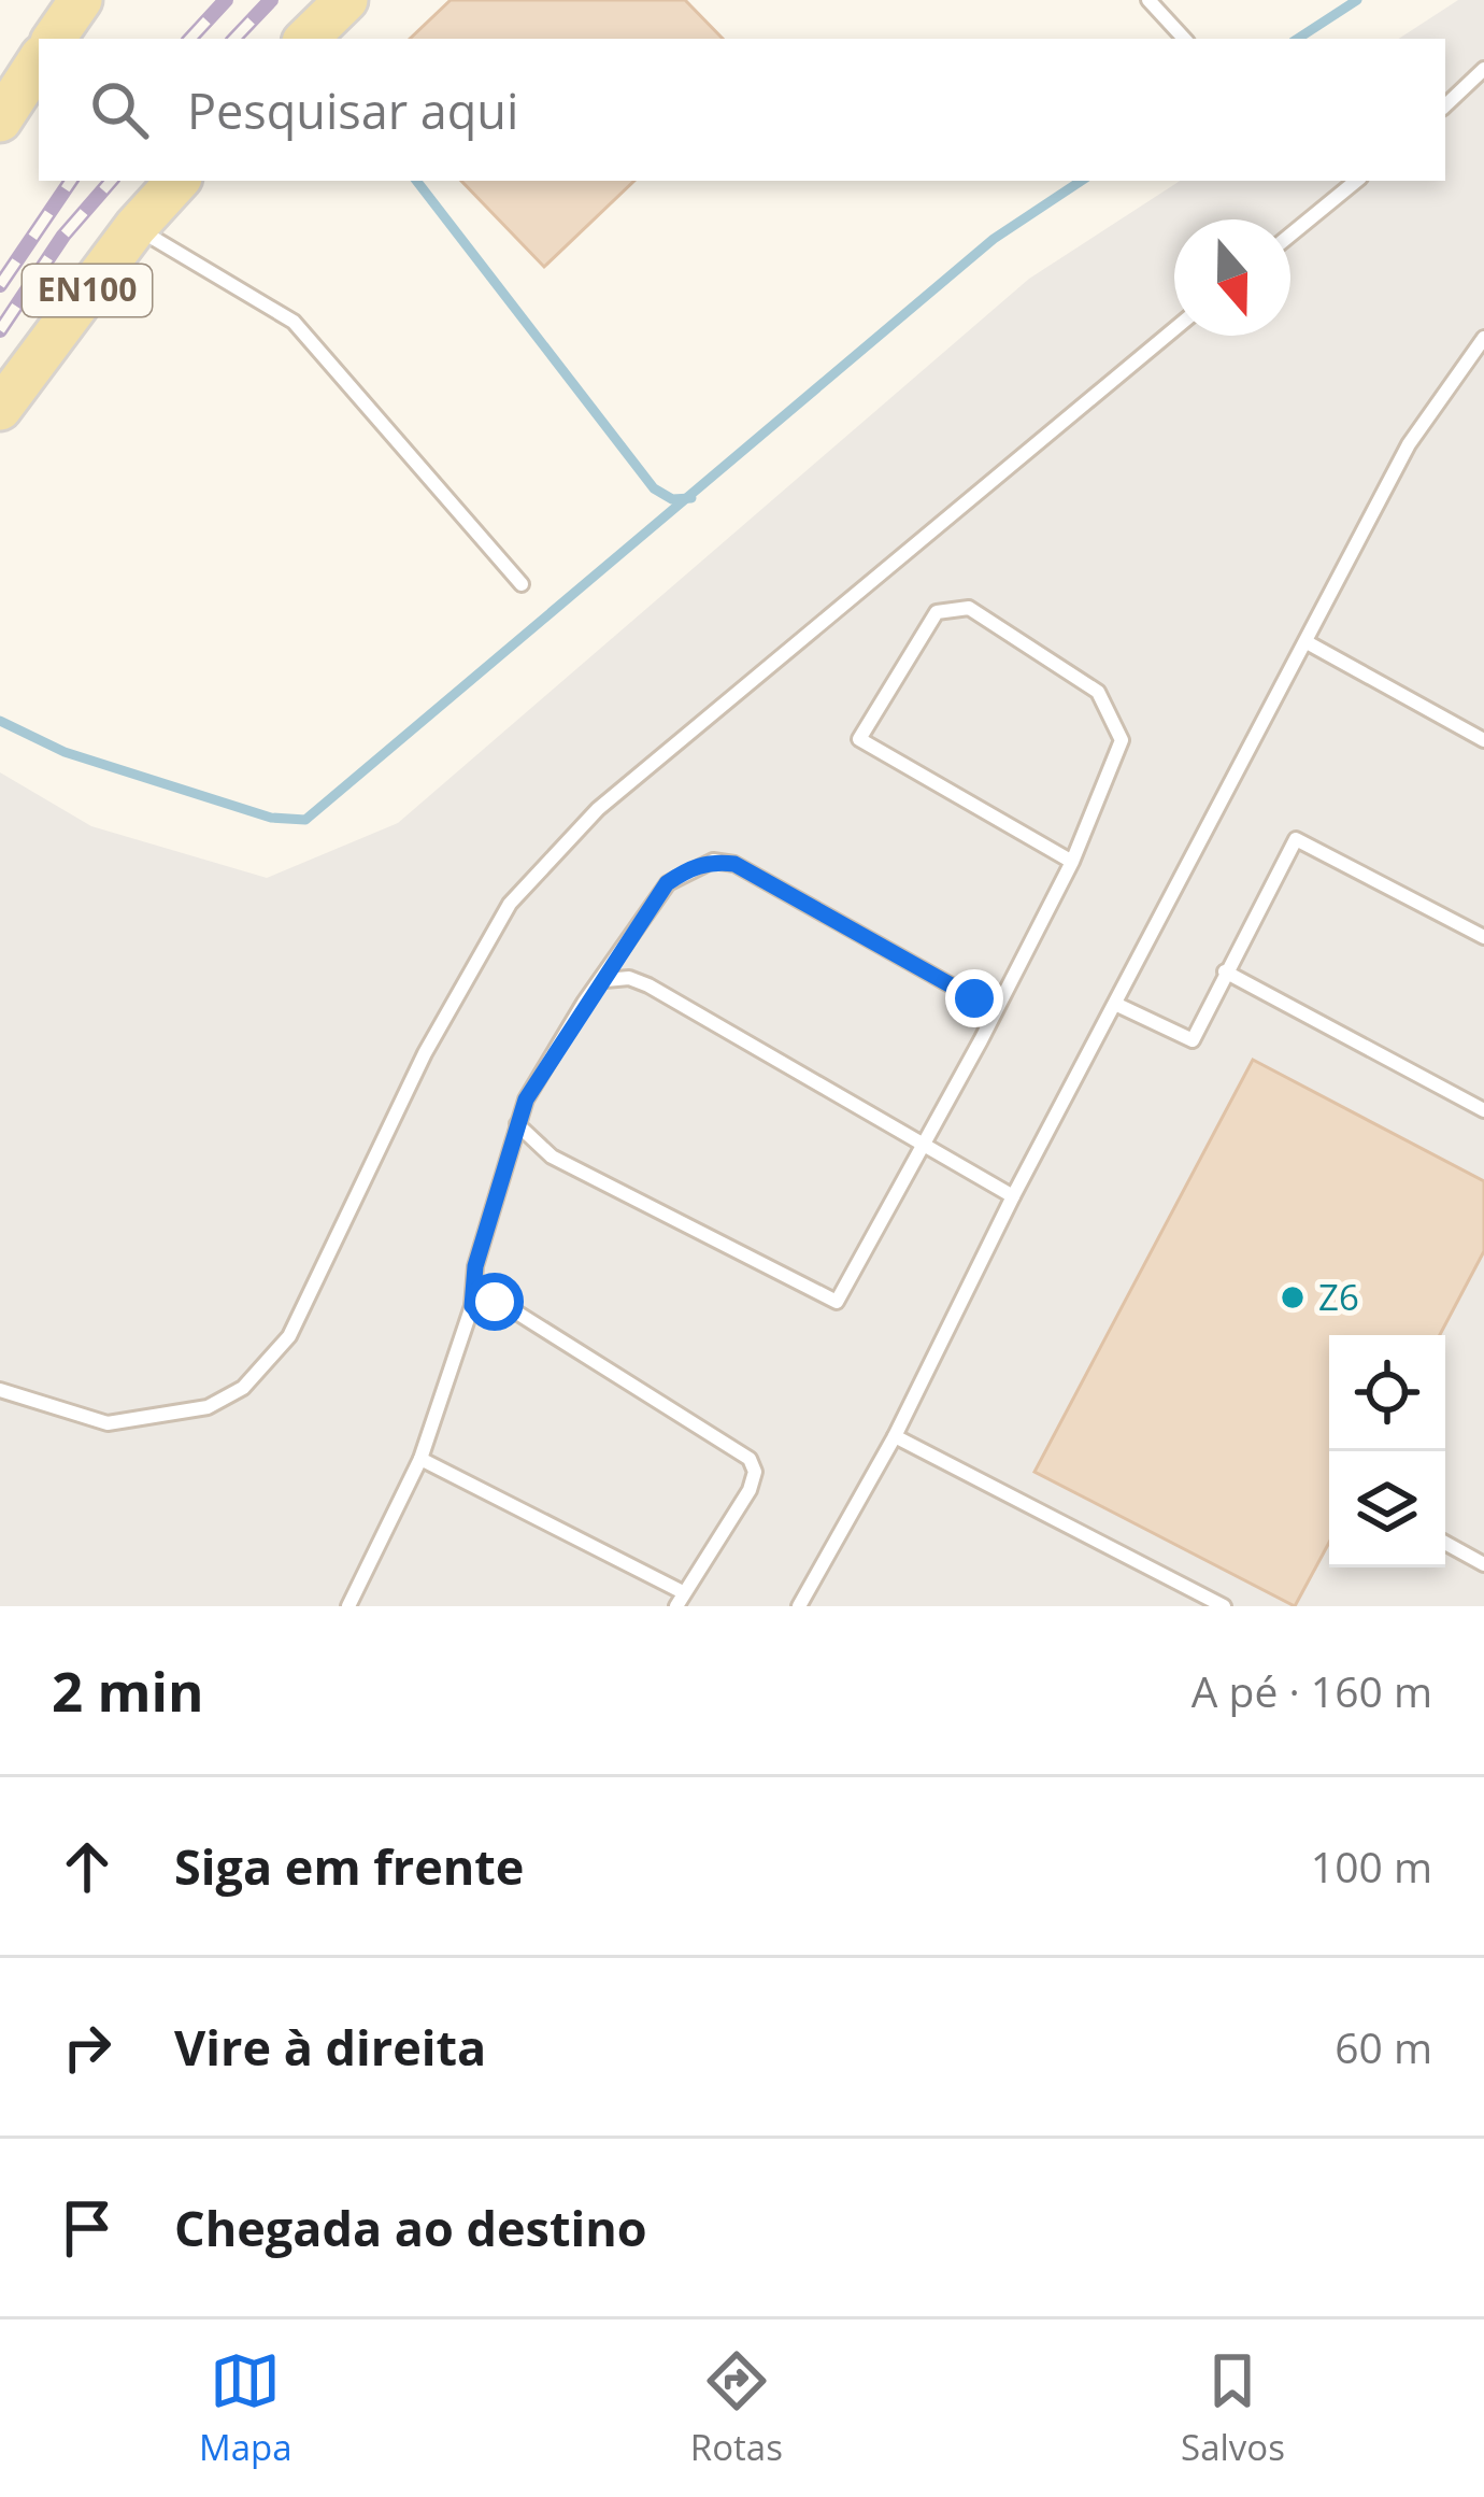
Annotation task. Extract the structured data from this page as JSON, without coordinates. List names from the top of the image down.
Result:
{
  "streets": {
    "main road": ["EN100"]
  },
  "places": ["Z6"],
  "north": "bottom",
  "page": {
    "search": "Pesquisar aqui",
    "heading": ["2 min", "A pé · 160 m"],
    "list": [
      ["Siga em frente", "100 m"],
      ["Vire à direita", "60 m"],
      "Chegada ao destino"
    ],
    "nav": ["Mapa", "Rotas", "Salvos"]
  }
}
